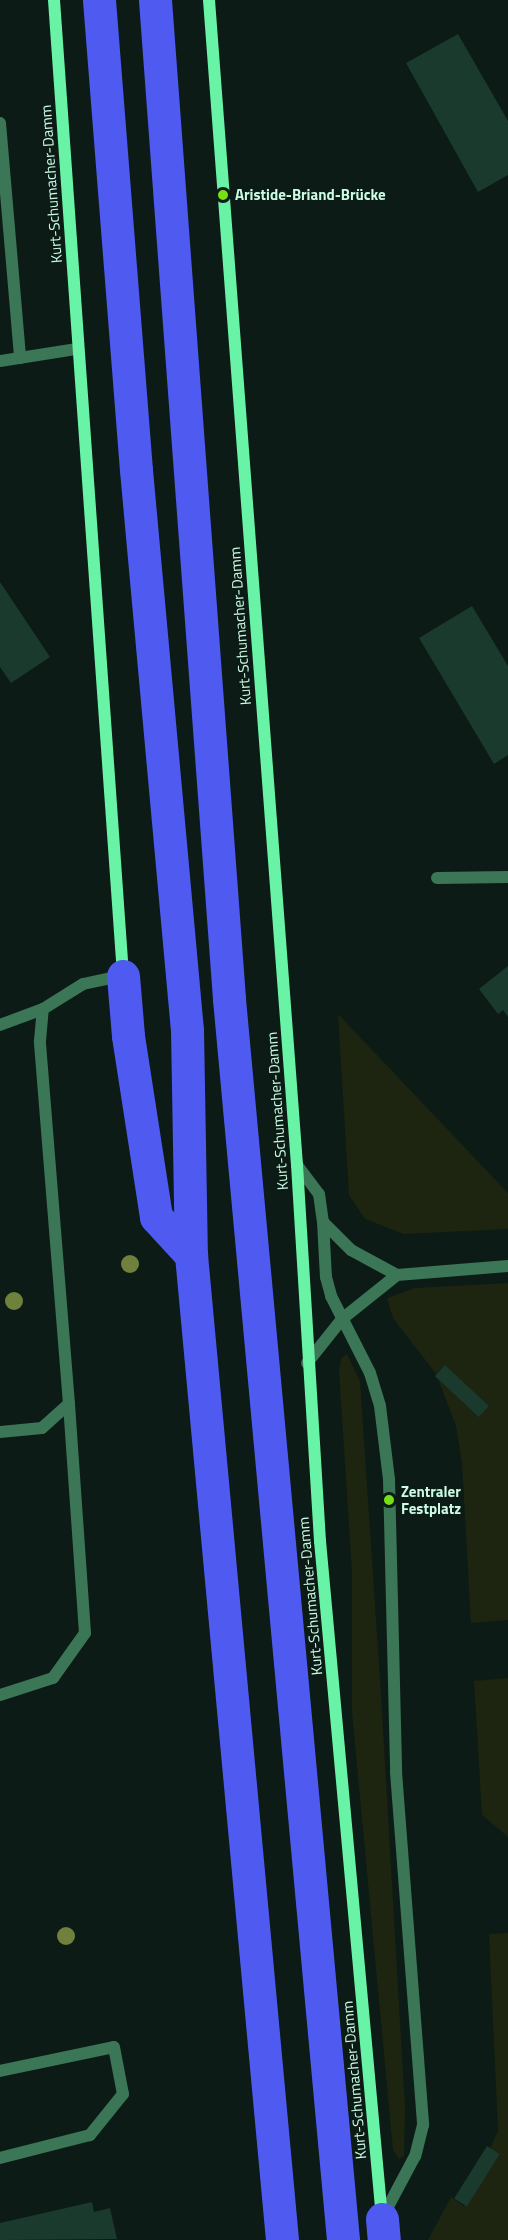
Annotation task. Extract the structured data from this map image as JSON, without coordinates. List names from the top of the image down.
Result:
{
  "streets": {
    "main road": ["Kurt-Schumacher-Damm"]
  },
  "places": ["Aristide-Briand-Brücke", "Zentraler Festplatz"]
}
